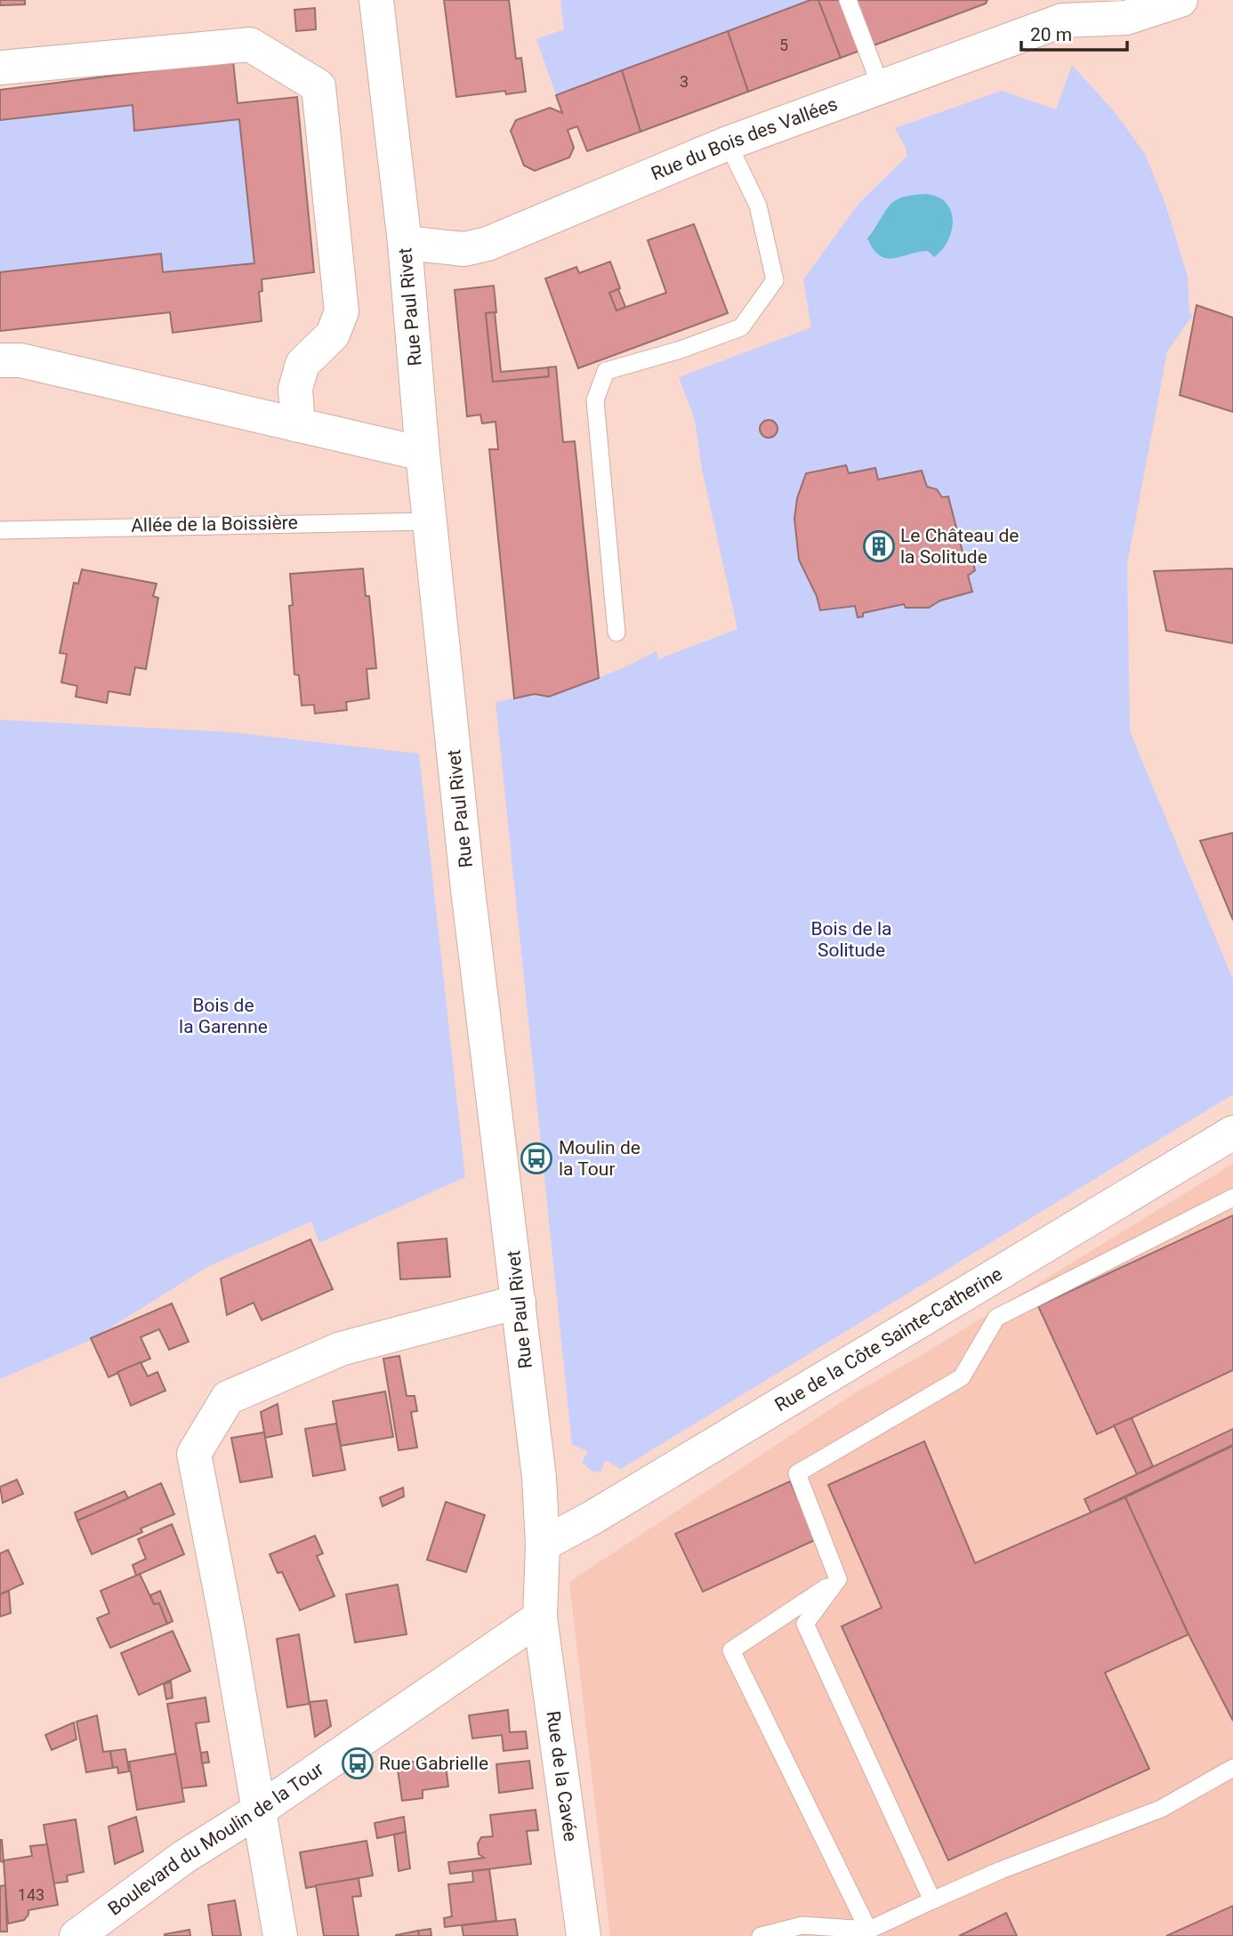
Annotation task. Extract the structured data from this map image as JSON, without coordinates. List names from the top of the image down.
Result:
{
  "streets": {
    "street": [
      "Rue du Bois des Vallées",
      "Rue Paul Rivet",
      "Rue de la Côte Sainte-Catherine",
      "Rue de la Cavée",
      "Boulevard du Moulin de la Tour"
    ],
    "lane": ["Allée de la Boissière"]
  },
  "crossings": [
    ["Rue du Bois des Vallées", "Rue Paul Rivet"],
    ["Rue Paul Rivet", "Allée de la Boissière"],
    ["Rue Paul Rivet", "Rue de la Côte Sainte-Catherine"],
    ["Rue Paul Rivet", "Rue de la Cavée"],
    ["Rue Paul Rivet", "Boulevard du Moulin de la Tour"],
    ["Rue de la Cavée", "Boulevard du Moulin de la Tour"]
  ],
  "parks": ["Bois de la Solitude", "Bois de la Garenne"],
  "places": {
    "building": ["Le Château de la Solitude"],
    "bus stop": ["Moulin de la Tour", "Rue Gabrielle"]
  },
  "house_numbers": ["5", "3", "143"],
  "scale_bar": "20 m"
}
